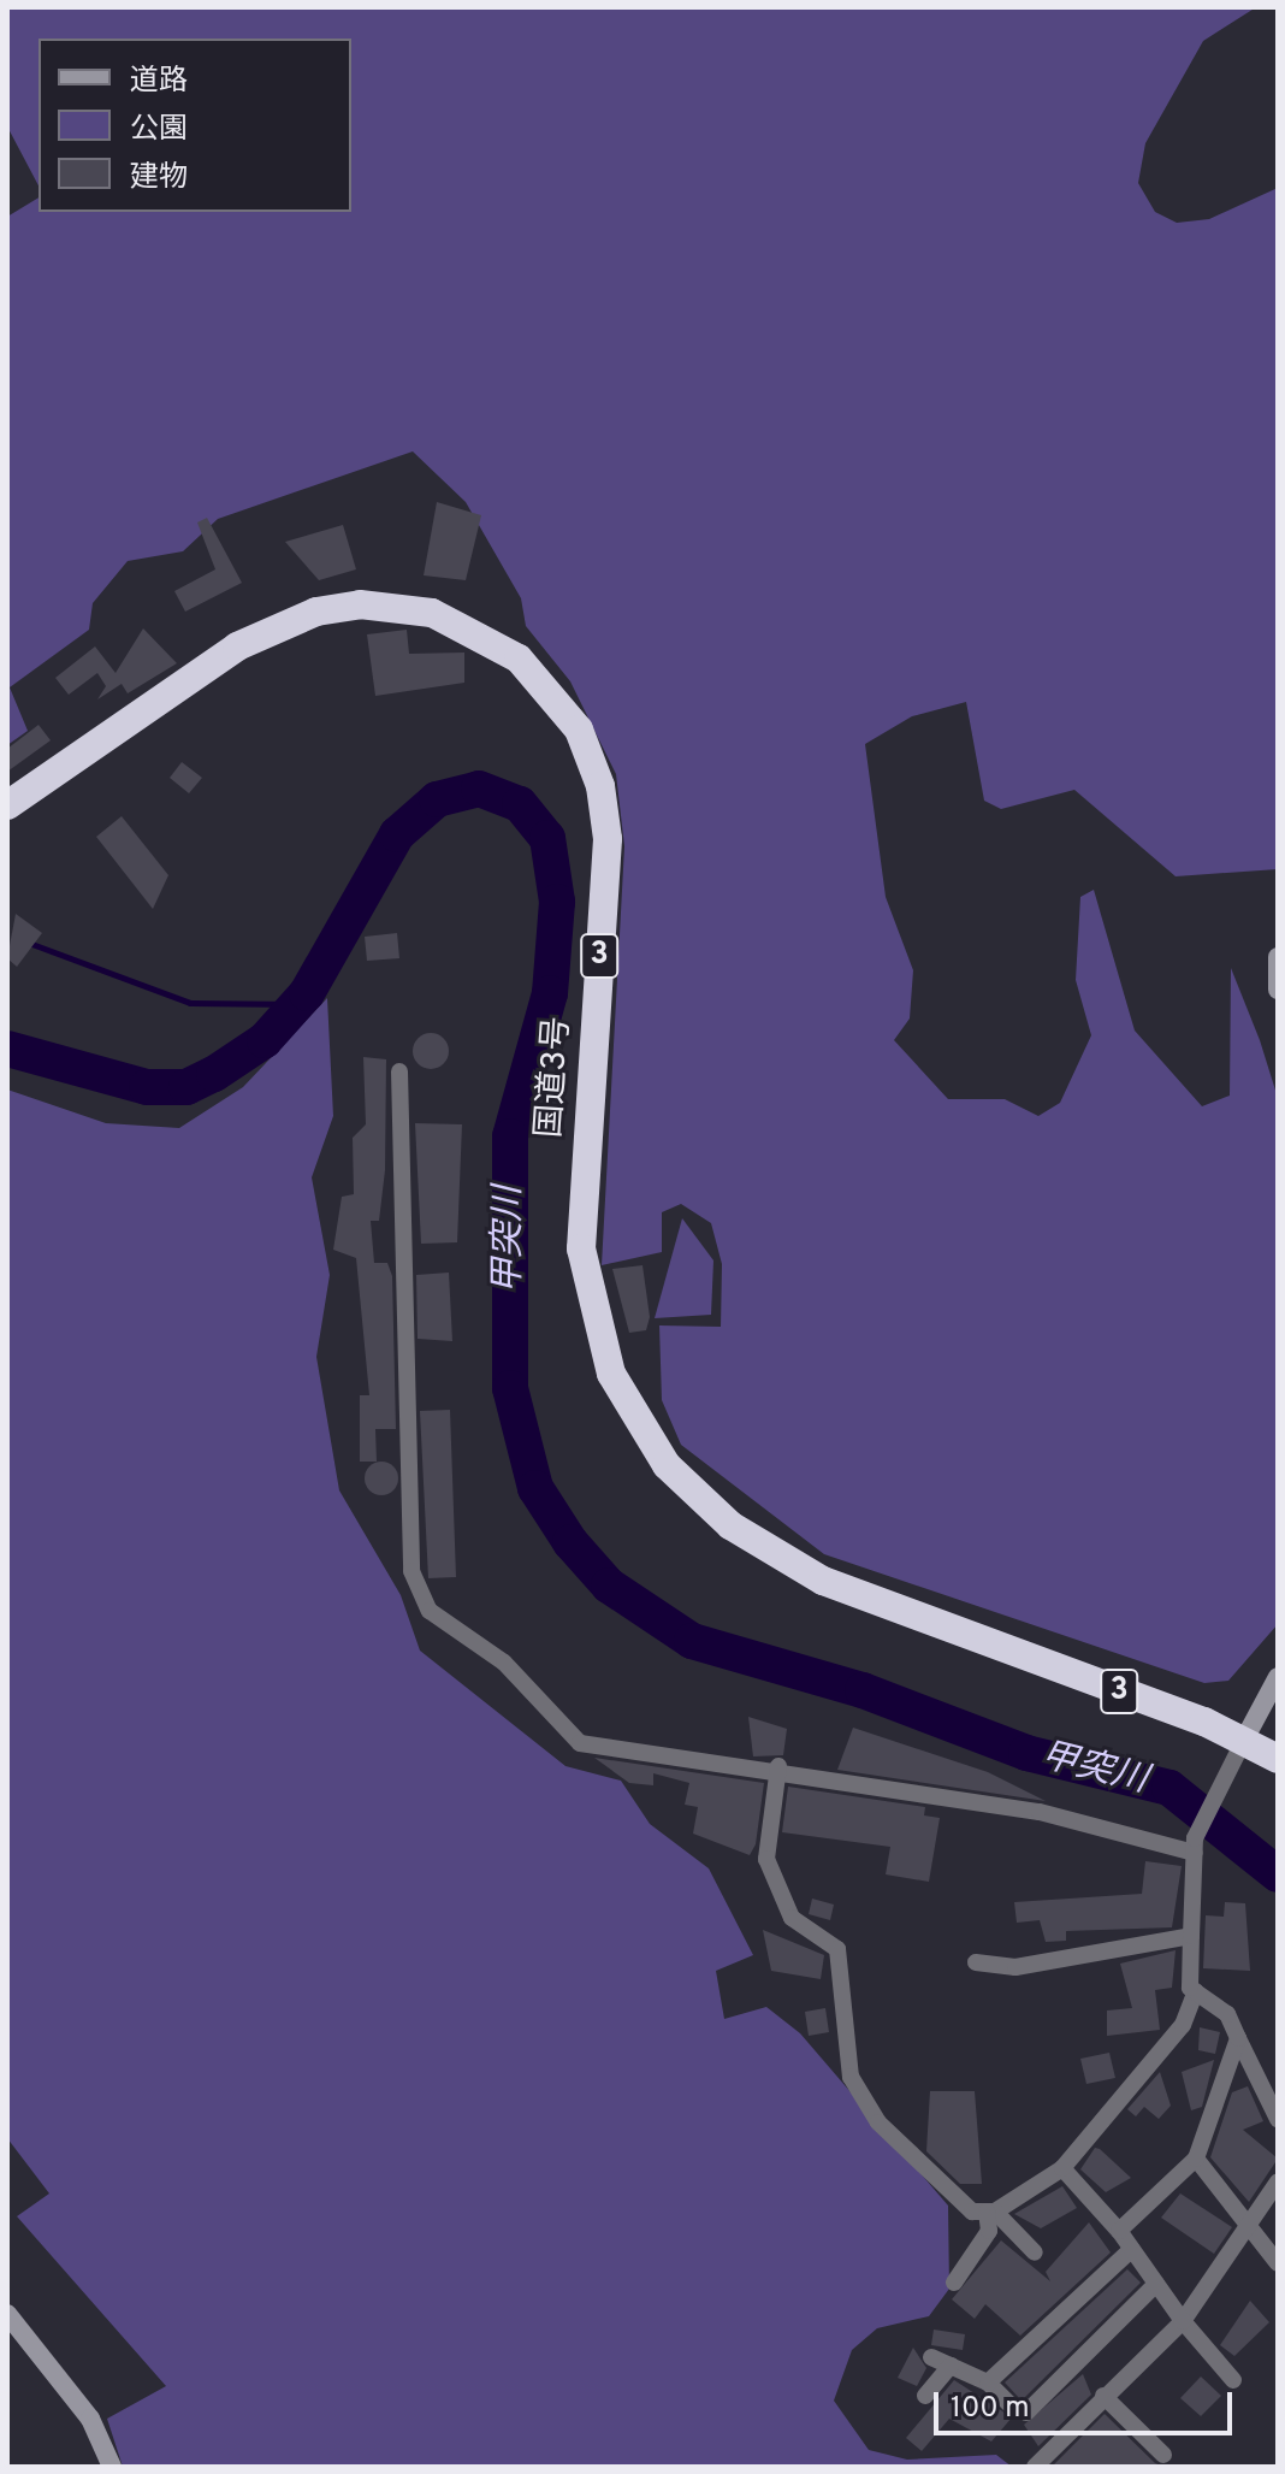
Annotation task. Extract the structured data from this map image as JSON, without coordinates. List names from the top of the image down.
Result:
{
  "streets": {
    "highway": ["3", "国道3号"]
  },
  "water": ["甲突川"],
  "legend": ["道路", "公園", "建物"],
  "scale_bar": "100 m"
}
